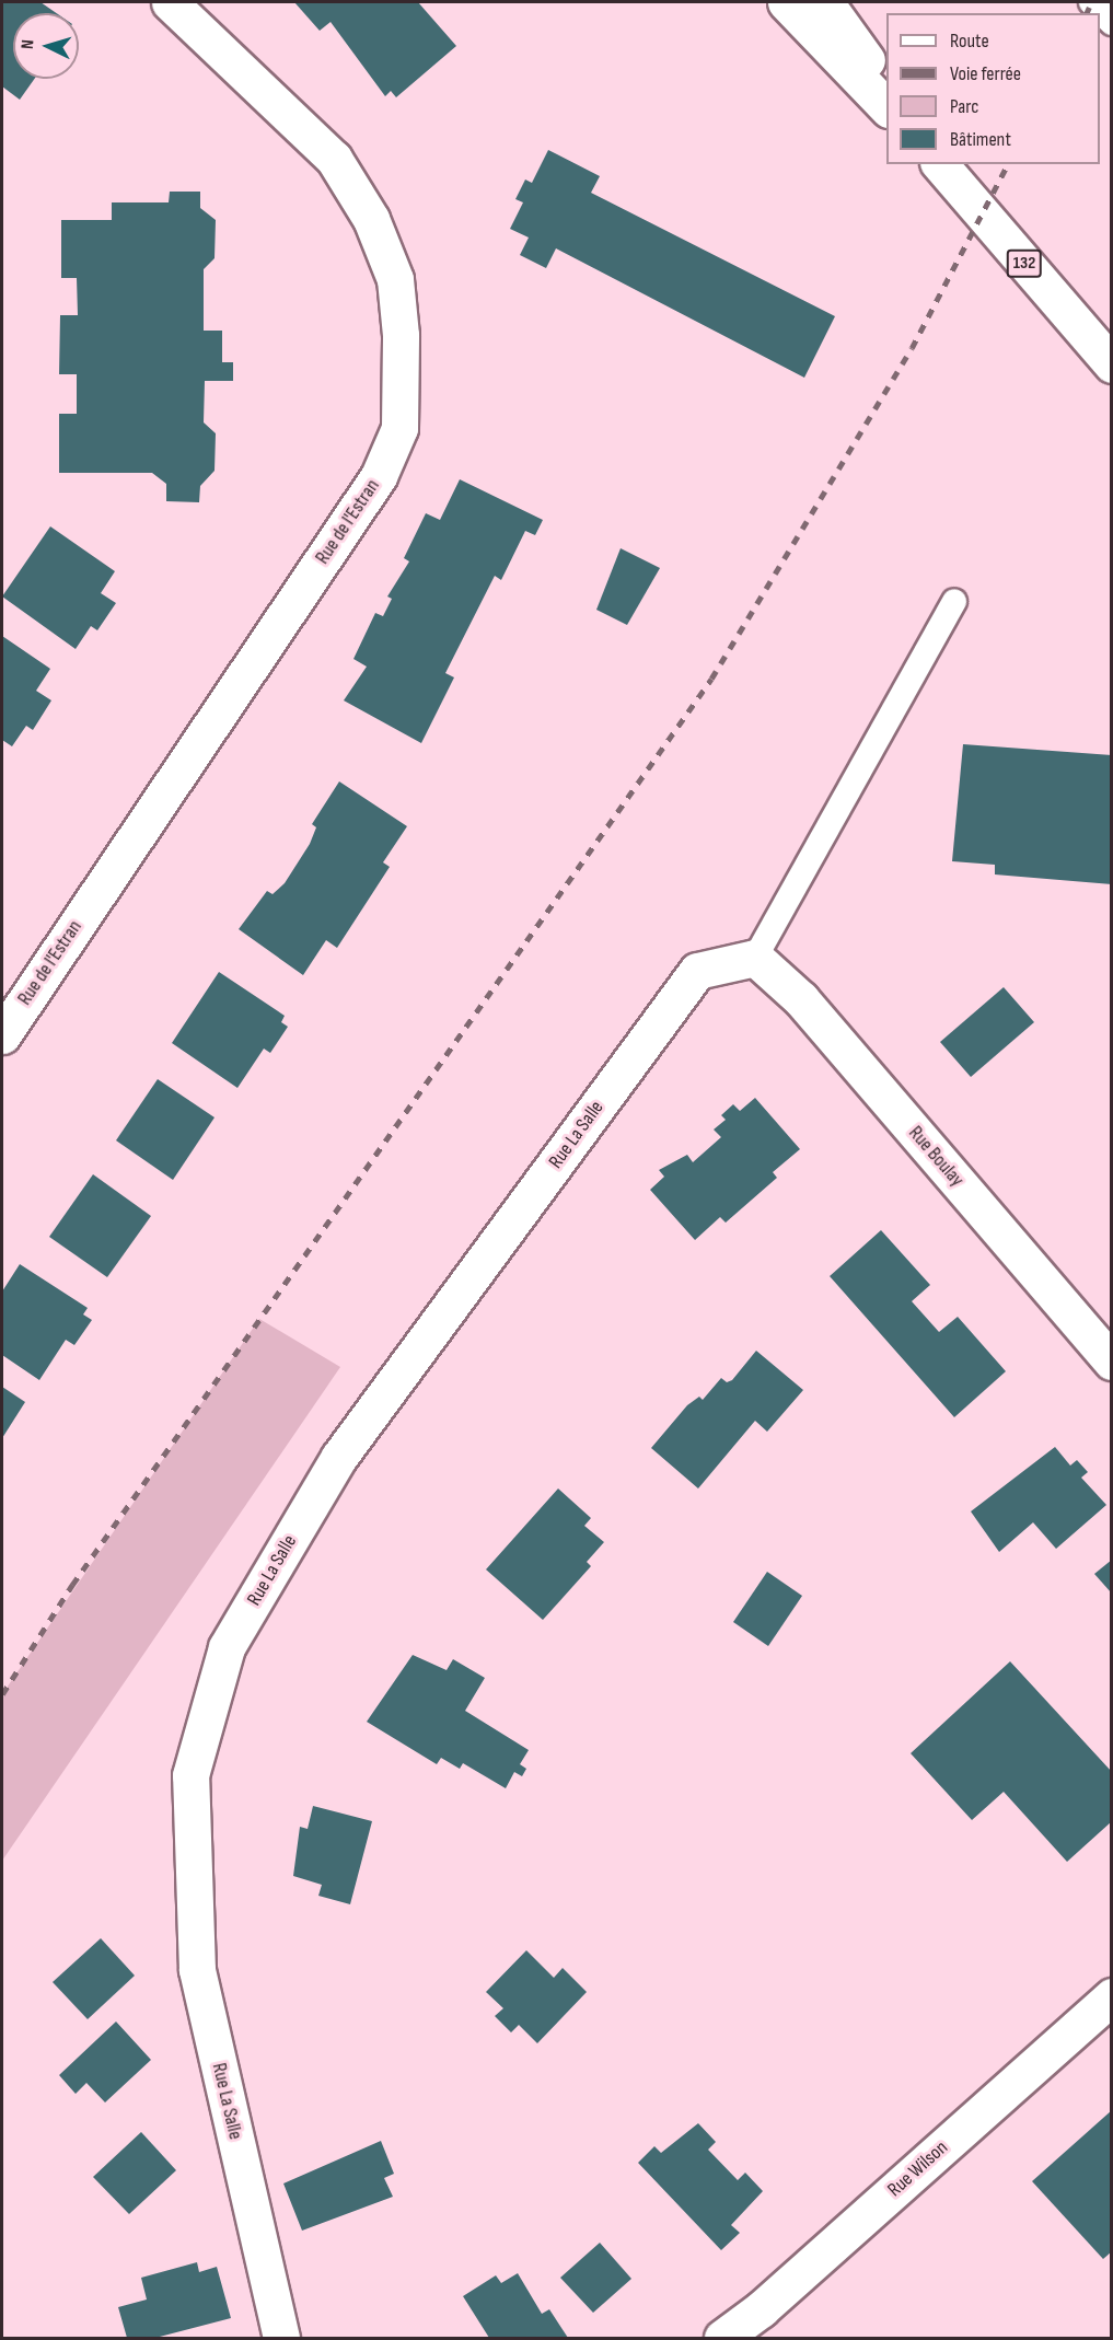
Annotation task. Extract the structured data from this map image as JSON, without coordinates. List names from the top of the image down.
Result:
{
  "streets": {
    "street": [
      "132",
      "Rue de l'Estran",
      "Rue La Salle",
      "Rue Boulay",
      "Rue Wilson"
    ]
  },
  "crossings": [
    ["Rue La Salle", "Rue Boulay"]
  ],
  "legend": [
    "Route",
    "Voie ferrée",
    "Parc",
    "Bâtiment"
  ],
  "north": "left"
}
